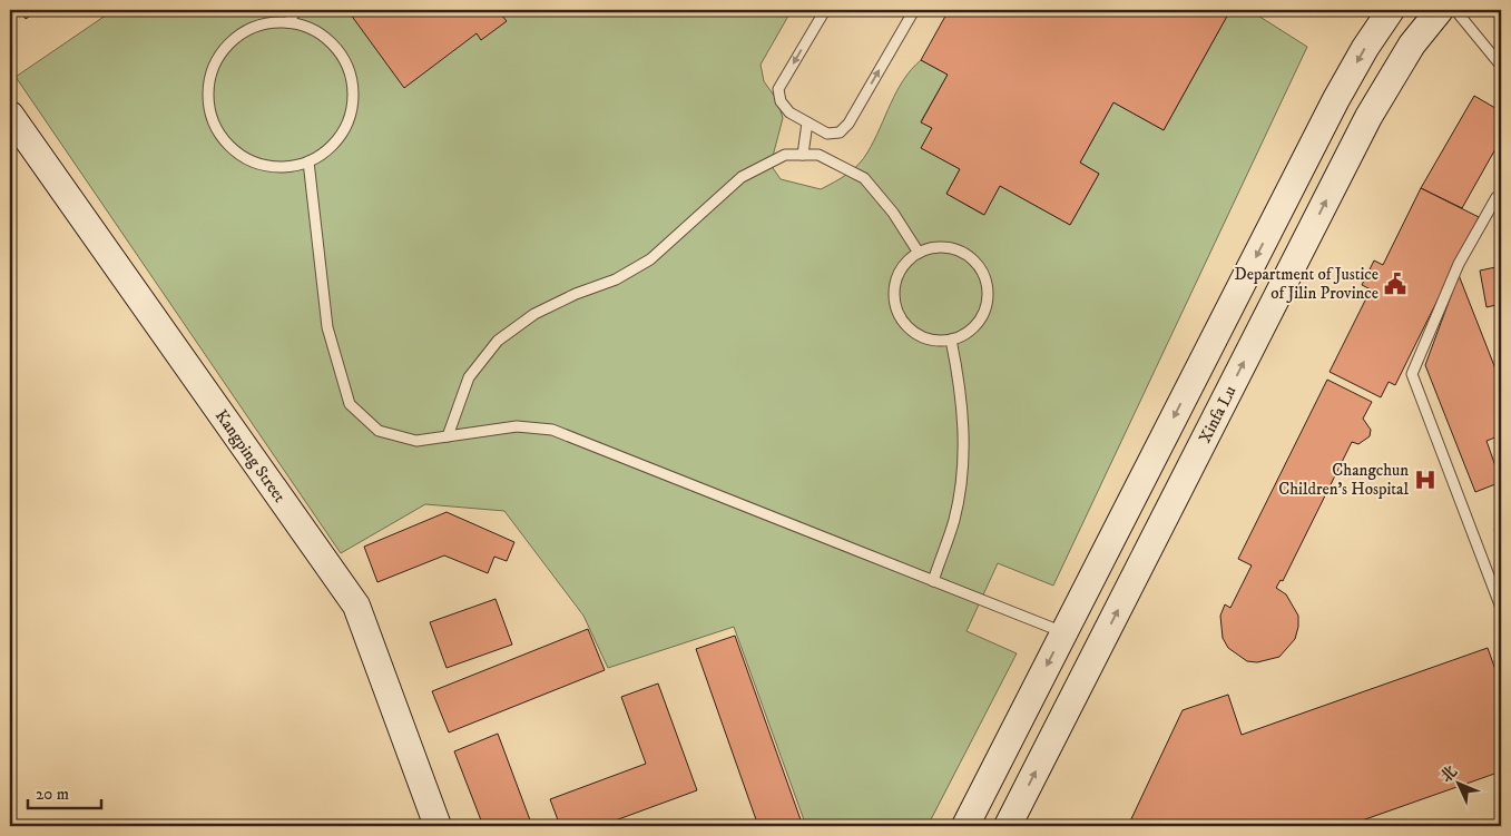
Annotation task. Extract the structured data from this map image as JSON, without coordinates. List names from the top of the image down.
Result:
{
  "streets": {
    "main road": ["Xinfa Lu", "Kangping Street"]
  },
  "places": {
    "public building": ["Department of Justice of Jilin Province"],
    "hospital": ["Changchun Children's Hospital"]
  },
  "scale_bar": "20 m",
  "north": "top left"
}
